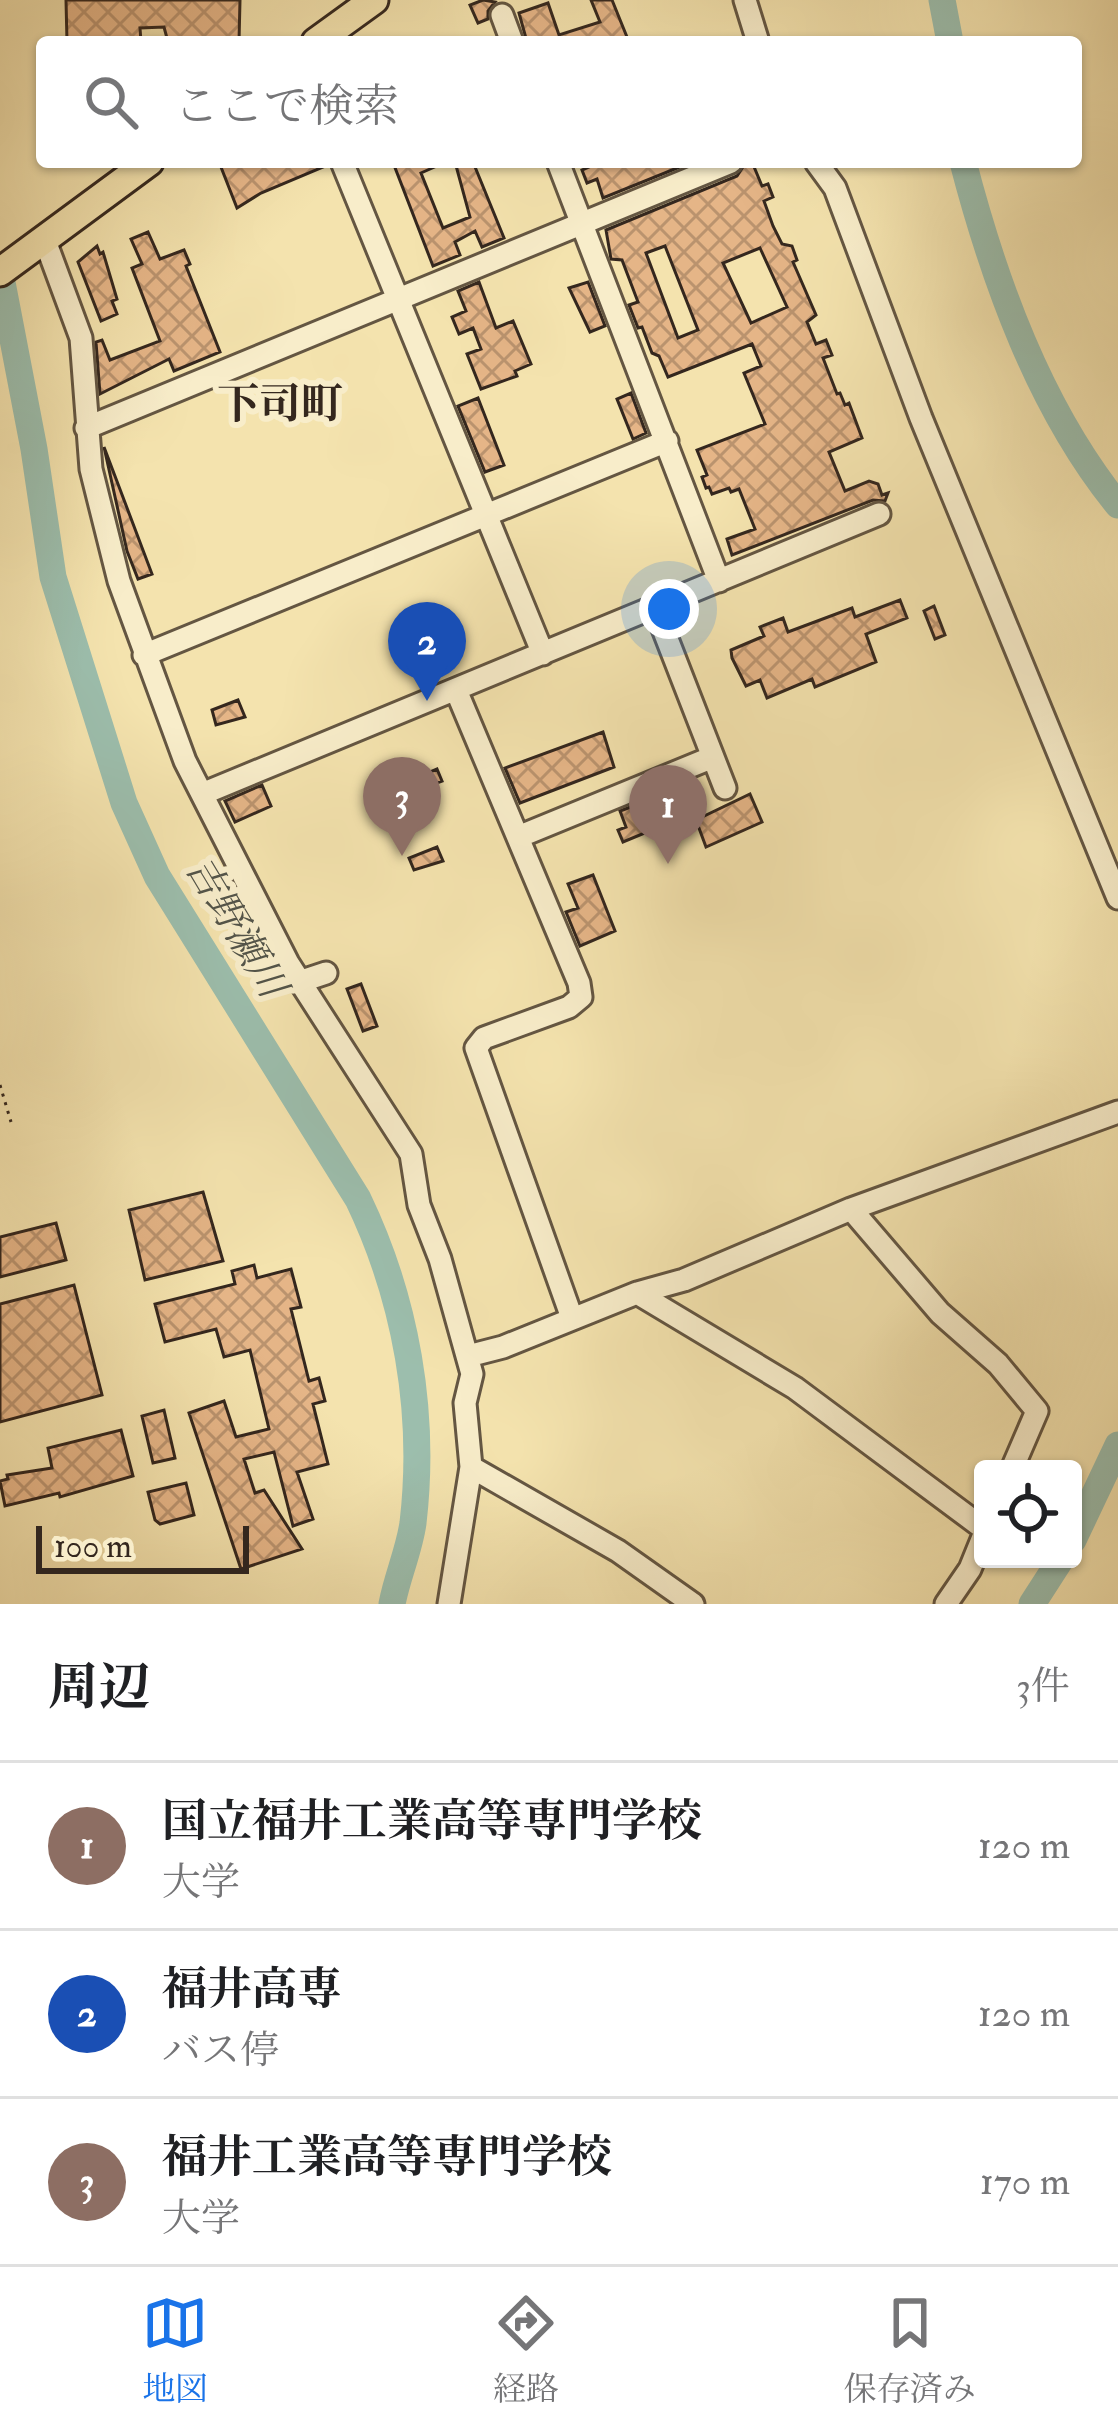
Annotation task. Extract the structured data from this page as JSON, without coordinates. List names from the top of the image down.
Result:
{
  "districts": ["下司町"],
  "water": ["吉野瀬川"],
  "scale_bar": "100 m",
  "page": {
    "search": "ここで検索",
    "pins": ["2", "3", "1"],
    "scale": "100 m",
    "heading": ["周辺", "3件"],
    "list": [
      {
        "mark": "1",
        "name": "国立福井工業高等専門学校",
        "note": "大学",
        "value": "120 m"
      },
      {
        "mark": "2",
        "name": "福井高専",
        "note": "バス停",
        "value": "120 m"
      },
      {
        "mark": "3",
        "name": "福井工業高等専門学校",
        "note": "大学",
        "value": "170 m"
      }
    ],
    "nav": ["地図", "経路", "保存済み"]
  }
}
